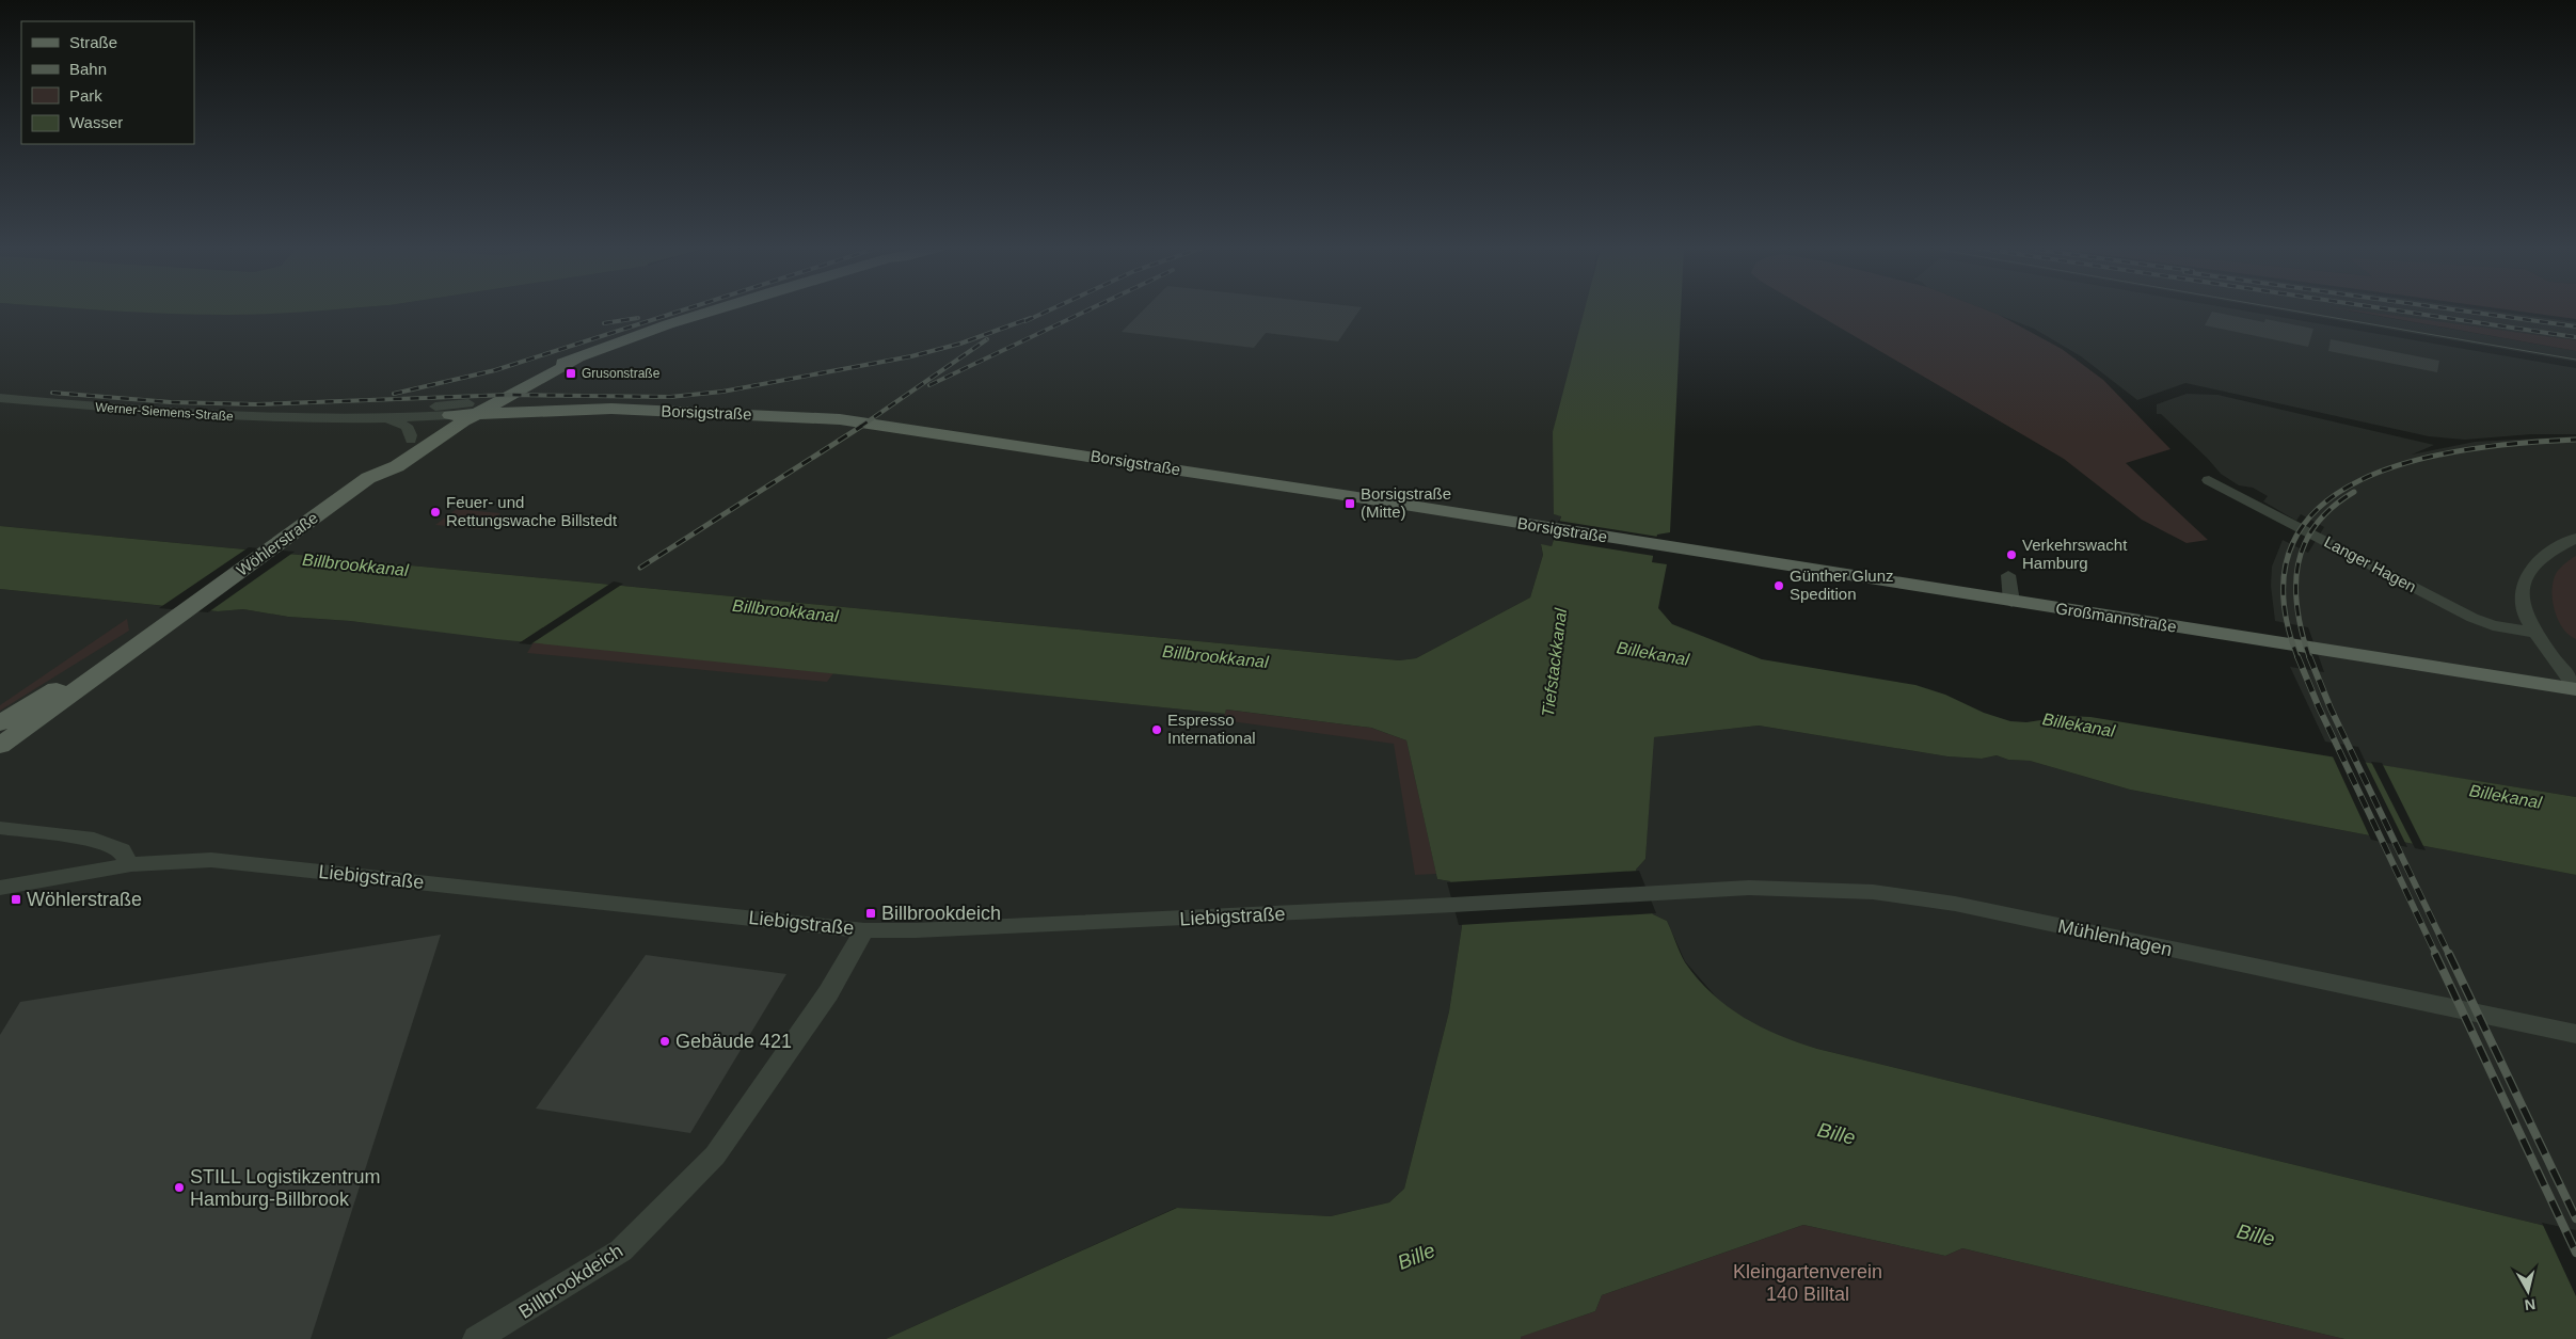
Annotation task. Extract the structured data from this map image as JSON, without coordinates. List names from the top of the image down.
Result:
{
  "streets": {
    "main road": ["Borsigstraße", "Wöhlerstraße", "Großmannstraße"],
    "street": [
      "Werner-Siemens-Straße",
      "Langer Hagen",
      "Liebigstraße",
      "Mühlenhagen",
      "Billbrookdeich"
    ]
  },
  "crossings": [
    ["Werner-Siemens-Straße", "Borsigstraße"],
    ["Werner-Siemens-Straße", "Wöhlerstraße"],
    ["Borsigstraße", "Wöhlerstraße"],
    ["Borsigstraße", "Großmannstraße"],
    ["Liebigstraße", "Mühlenhagen"],
    ["Liebigstraße", "Billbrookdeich"]
  ],
  "water": [
    "Billbrookkanal",
    "Billekanal",
    "Tiefstackkanal",
    "Bille"
  ],
  "parks": ["Kleingartenverein 140 Billtal"],
  "places": {
    "transit": [
      "Grusonstraße",
      "Borsigstraße (Mitte)",
      "Wöhlerstraße",
      "Billbrookdeich"
    ],
    "other": [
      "Feuer- und Rettungswache Billstedt",
      "Verkehrswacht Hamburg",
      "Günther Glunz Spedition",
      "Espresso International",
      "Gebäude 421",
      "STILL Logistikzentrum Hamburg-Billbrook"
    ]
  },
  "legend": [
    "Straße",
    "Bahn",
    "Park",
    "Wasser"
  ],
  "north": "bottom"
}
